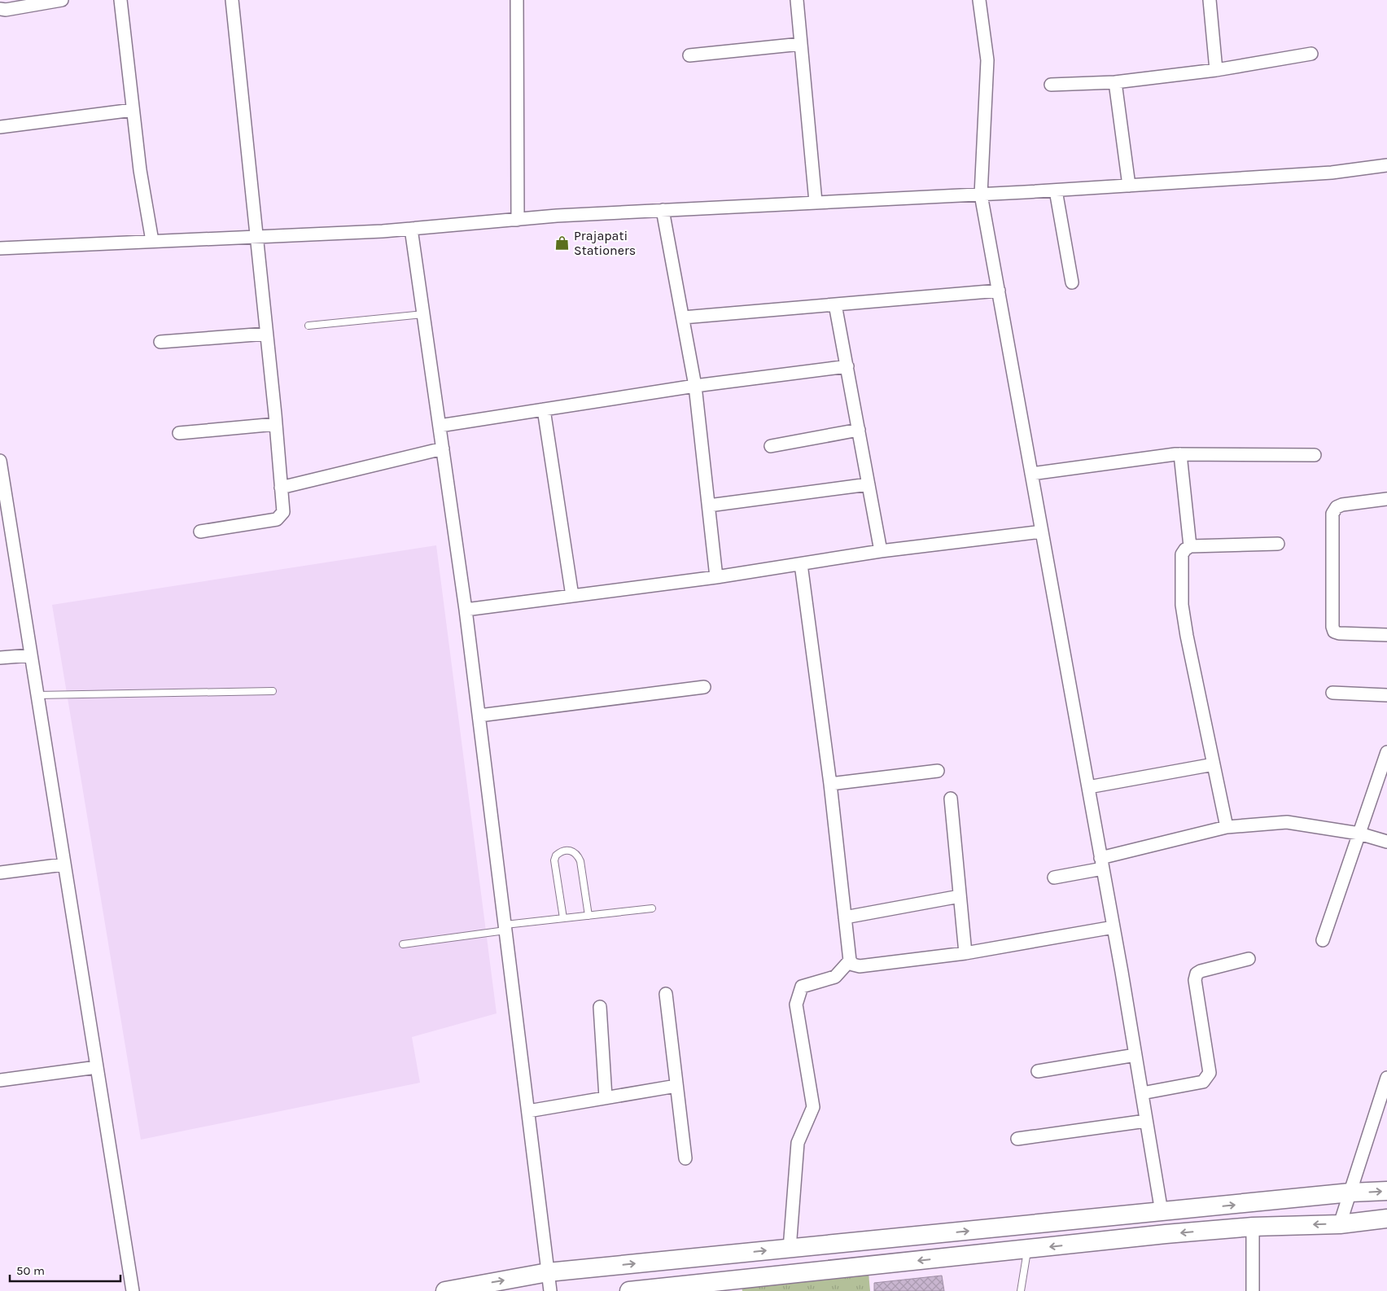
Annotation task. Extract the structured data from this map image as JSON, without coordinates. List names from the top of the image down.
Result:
{
  "places": {
    "shop": ["Prajapati Stationers"]
  },
  "scale_bar": "50 m"
}
